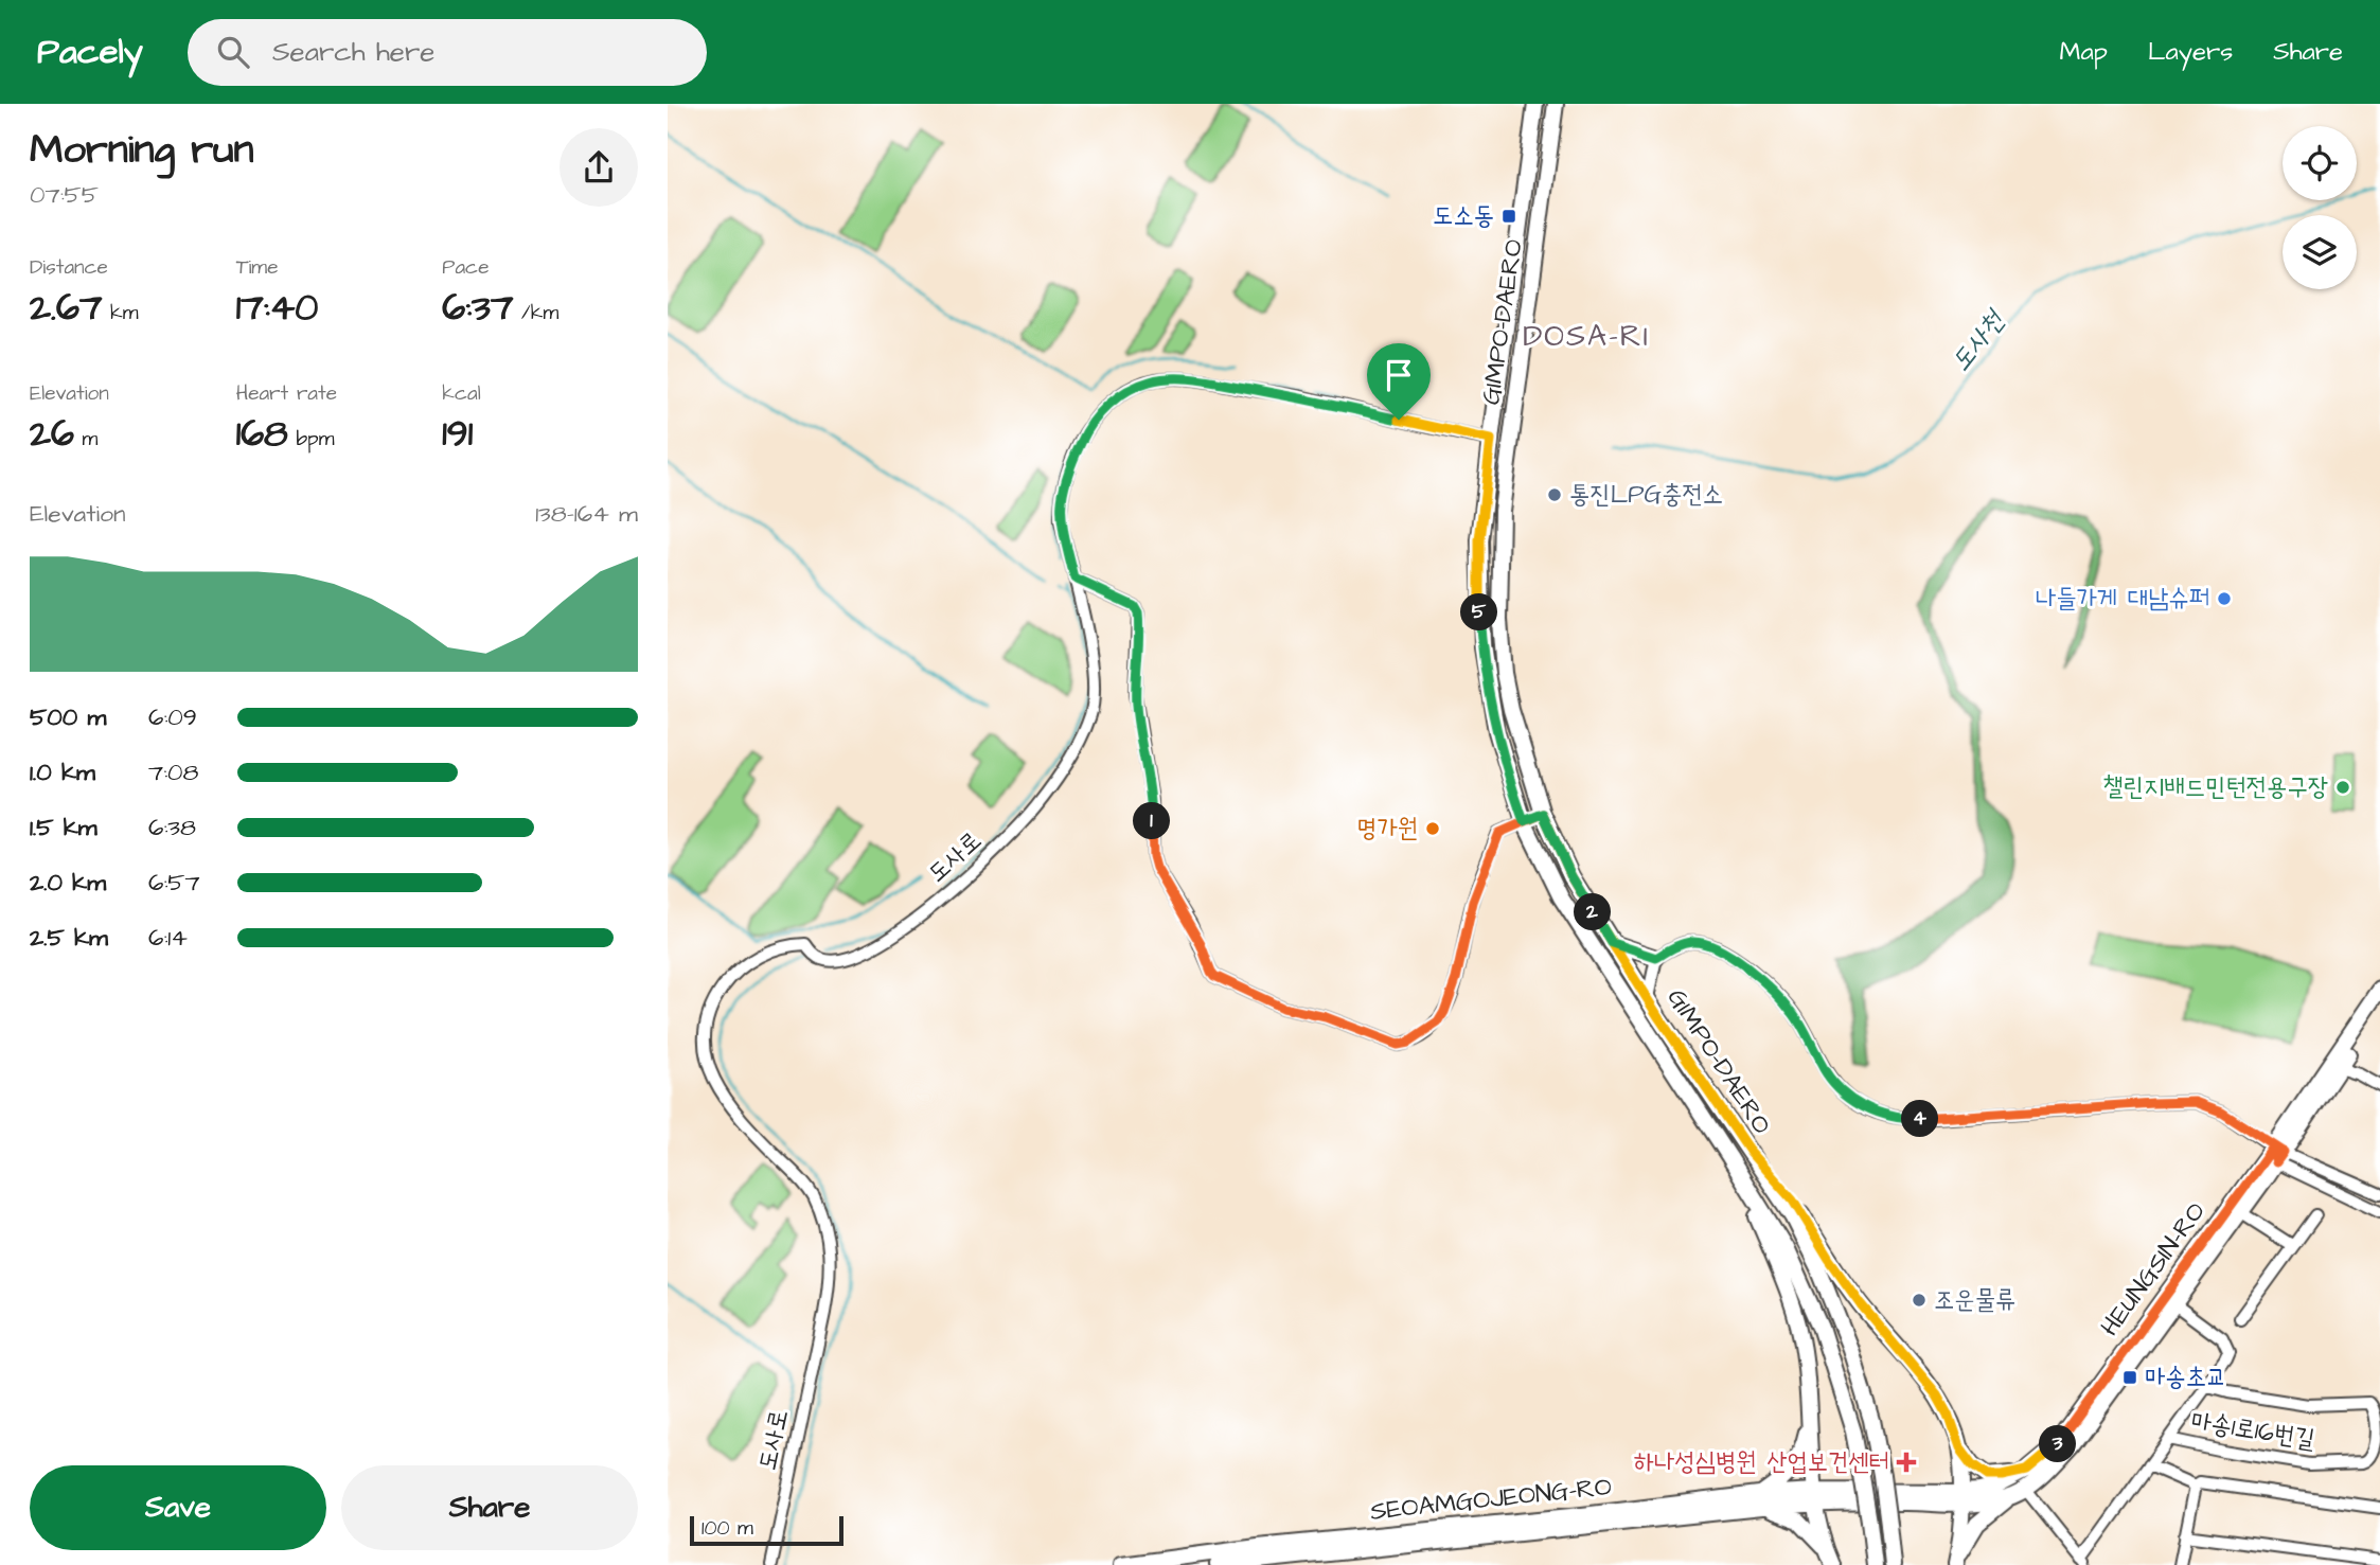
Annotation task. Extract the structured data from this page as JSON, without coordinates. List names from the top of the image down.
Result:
{
  "streets": {
    "main road": ["GIMPO-DAERO", "HEUNGSIN-RO", "SEOAMGOJEONG-RO"],
    "street": ["도사로", "마송1로16번길"]
  },
  "crossings": [
    ["GIMPO-DAERO", "도사로"],
    ["HEUNGSIN-RO", "마송1로16번길"],
    ["HEUNGSIN-RO", "SEOAMGOJEONG-RO"]
  ],
  "districts": ["DOSA-RI"],
  "water": ["도사천"],
  "places": {
    "transit": ["도소동", "마송초교"],
    "other": [
      "통진LPG충전소",
      "나들가게 대남슈퍼",
      "챌린지배드민턴전용구장",
      "명가원",
      "조운물류"
    ],
    "health": ["하나성심병원 산업보건센터"]
  },
  "scale_bar": "100 m",
  "page": {
    "header": "Pacely",
    "search": "Search here",
    "nav": ["Map", "Layers", "Share"],
    "heading": ["Morning run", "07:55"],
    "stats": [
      ["Distance", "2.67 km"],
      ["Time", "17:40"],
      ["Pace", "6:37 /km"],
      ["Elevation", "26 m"],
      ["Heart rate", "168 bpm"],
      ["kcal", "191"]
    ],
    "chart": ["Elevation", "138–164 m"],
    "pins": [
      "5",
      "1",
      "2",
      "4",
      "3"
    ],
    "list": [
      {
        "name": "500 m",
        "note": "6:09"
      },
      {
        "name": "1.0 km",
        "note": "7:08"
      },
      {
        "name": "1.5 km",
        "note": "6:38"
      },
      {
        "name": "2.0 km",
        "note": "6:57"
      },
      {
        "name": "2.5 km",
        "note": "6:14"
      }
    ],
    "buttons": ["Save", "Share"],
    "scale": "100 m"
  }
}
